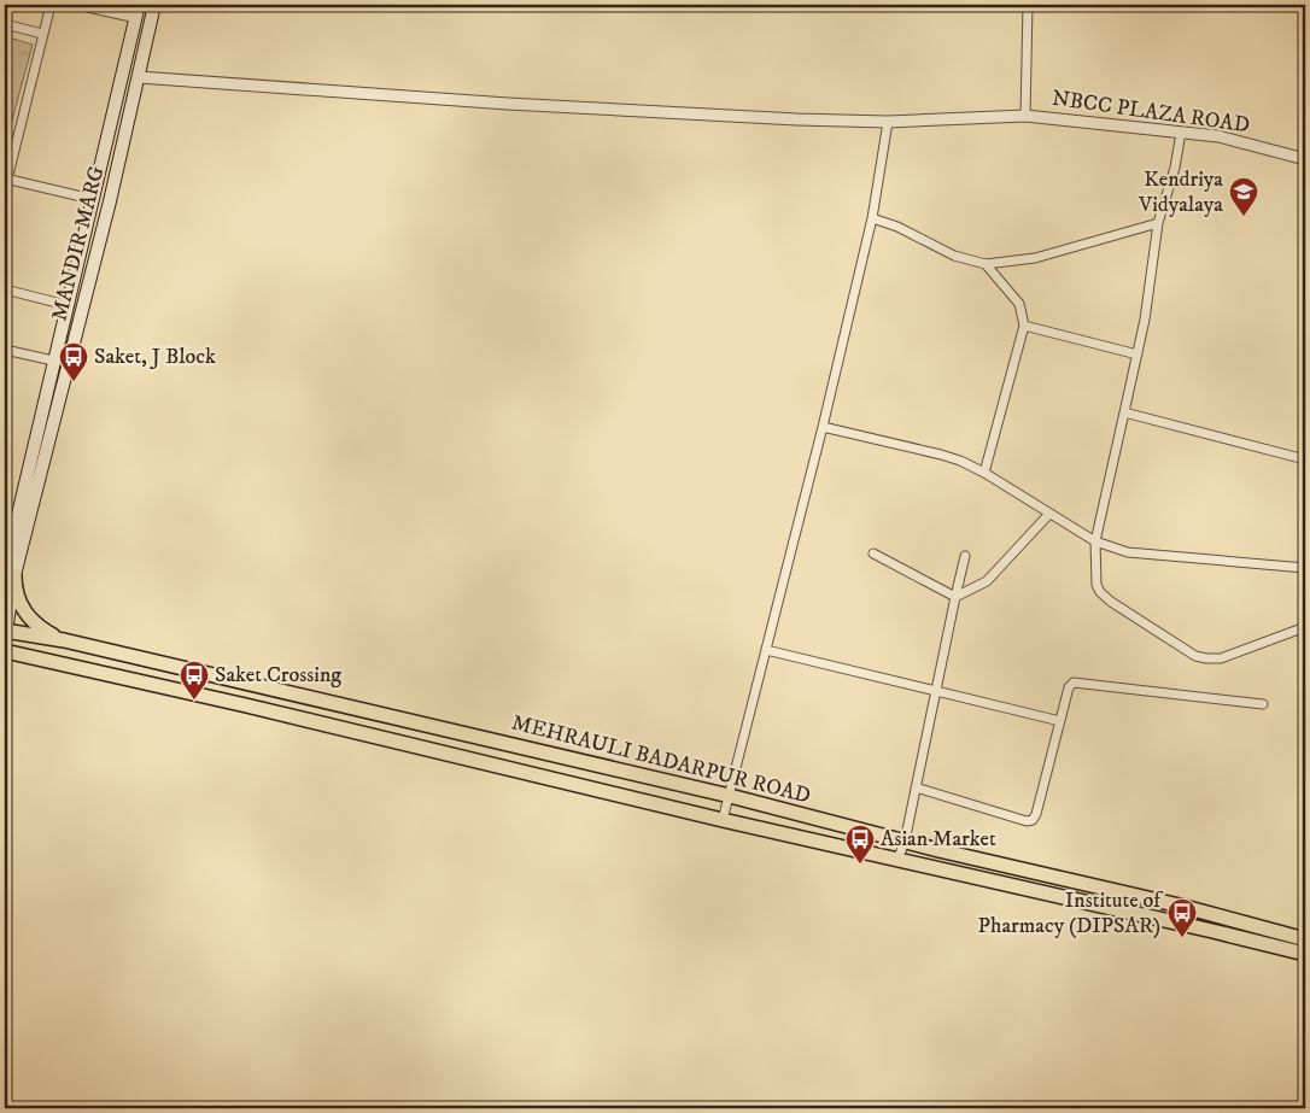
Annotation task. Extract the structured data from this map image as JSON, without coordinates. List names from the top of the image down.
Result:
{
  "streets": {
    "main road": ["MANDIR MARG", "MEHRAULI BADARPUR ROAD"],
    "street": ["NBCC PLAZA ROAD"]
  },
  "crossings": [
    ["NBCC PLAZA ROAD", "MANDIR MARG"],
    ["MANDIR MARG", "MEHRAULI BADARPUR ROAD"]
  ],
  "places": {
    "school or university": ["Kendriya Vidyalaya"],
    "bus stop": [
      "Saket, J Block",
      "Saket Crossing",
      "Asian Market",
      "Institute of Pharmacy (DIPSAR)"
    ]
  }
}
